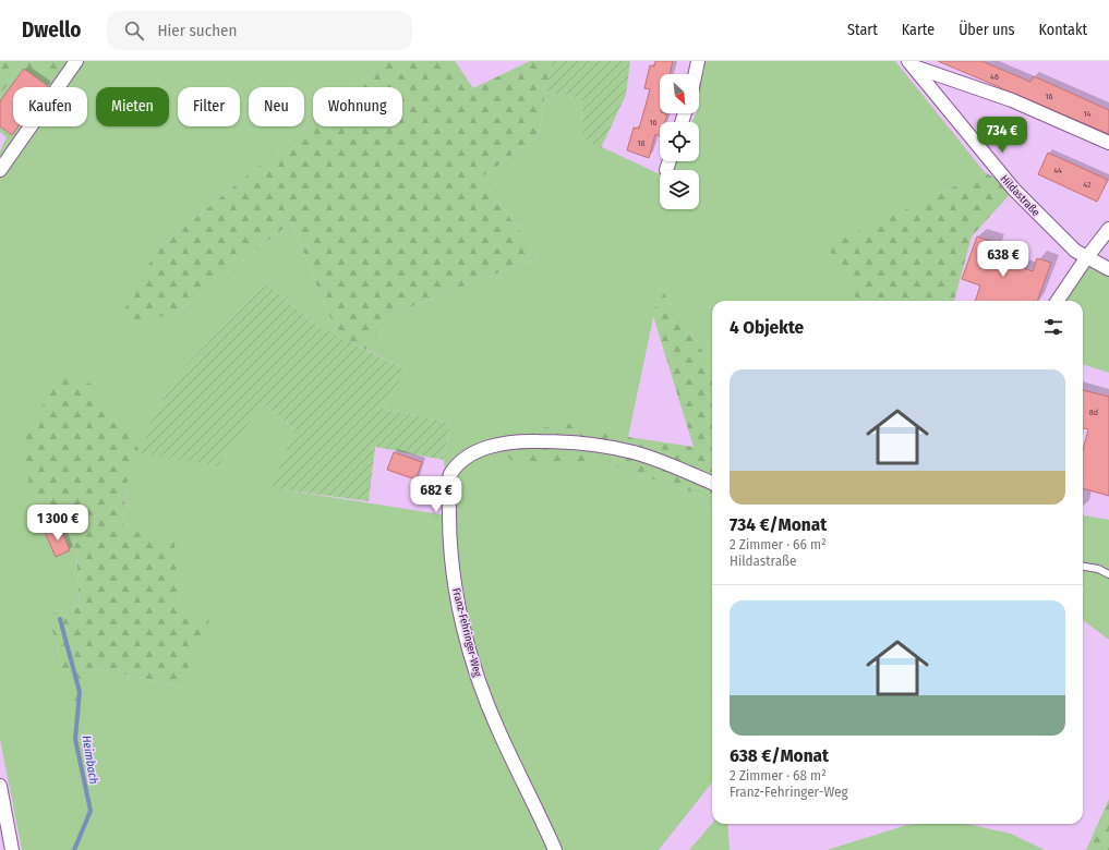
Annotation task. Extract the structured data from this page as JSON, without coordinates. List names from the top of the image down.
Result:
{
  "streets": {
    "street": ["Hildastraße", "Franz-Fehringer-Weg"]
  },
  "water": ["Heimbach"],
  "house_numbers": [
    "46",
    "16",
    "14",
    "16",
    "18",
    "44",
    "42",
    "8d"
  ],
  "north": "bottom right",
  "page": {
    "header": "Dwello",
    "search": "Hier suchen",
    "nav": [
      "Start",
      "Karte",
      "Über uns",
      "Kontakt"
    ],
    "chip": [
      "Kaufen",
      "Mieten",
      "Filter",
      "Neu",
      "Wohnung"
    ],
    "price": [
      "734 €",
      "638 €",
      "682 €",
      "1 300 €"
    ],
    "heading": "4 Objekte",
    "list": [
      {
        "name": "734 €/Monat",
        "note": "2 Zimmer · 66 m² · Hildastraße"
      },
      {
        "name": "638 €/Monat",
        "note": "2 Zimmer · 68 m² · Franz-Fehringer-Weg"
      }
    ]
  }
}
